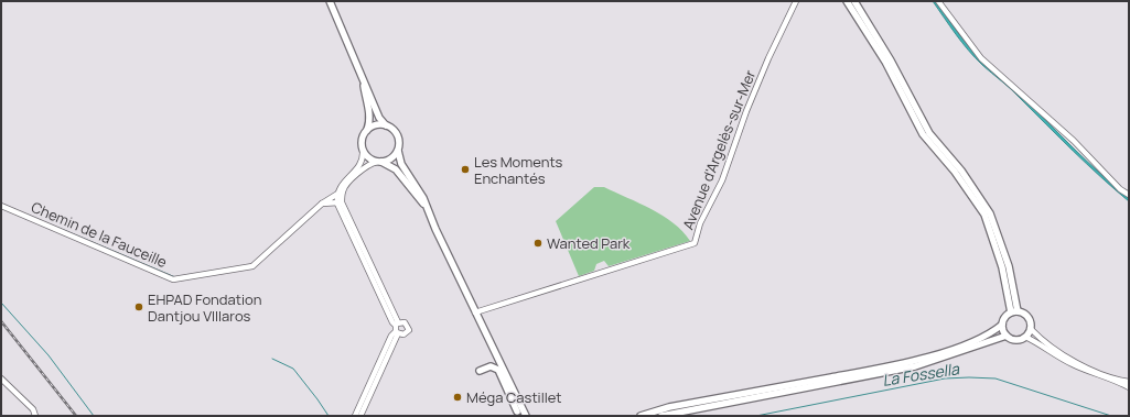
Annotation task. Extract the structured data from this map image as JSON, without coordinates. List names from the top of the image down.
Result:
{
  "streets": {
    "street": ["Avenue d'Argelès-sur-Mer", "Chemin de la Fauceille"]
  },
  "water": ["La Fossella"],
  "places": [
    "Les Moments Enchantés",
    "Wanted Park",
    "EHPAD Fondation Dantjou VIllaros",
    "Méga Castillet"
  ]
}
